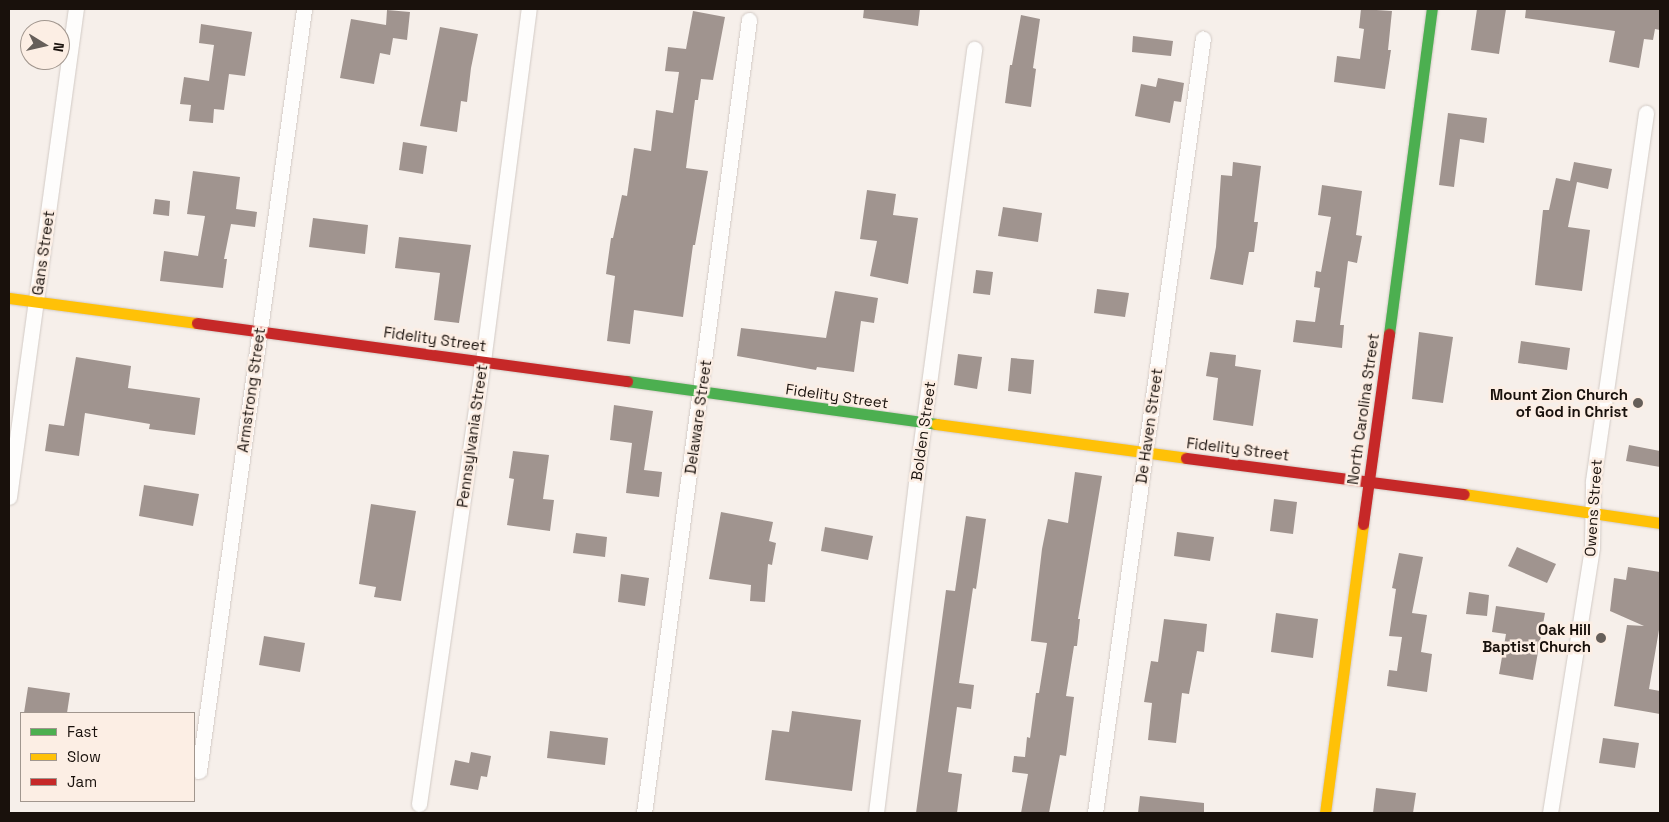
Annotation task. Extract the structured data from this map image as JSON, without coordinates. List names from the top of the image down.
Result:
{
  "streets": {
    "main road": ["Fidelity Street", "North Carolina Street"],
    "street": [
      "Gans Street",
      "Armstrong Street",
      "Delaware Street",
      "De Haven Street",
      "Bolden Street",
      "Pennsylvania Street",
      "Owens Street"
    ]
  },
  "crossings": [
    ["Gans Street", "Fidelity Street"],
    ["Fidelity Street", "Armstrong Street"],
    ["Fidelity Street", "North Carolina Street"],
    ["Fidelity Street", "Delaware Street"],
    ["Fidelity Street", "De Haven Street"],
    ["Fidelity Street", "Bolden Street"],
    ["Fidelity Street", "Pennsylvania Street"],
    ["Fidelity Street", "Owens Street"]
  ],
  "places": ["Mount Zion Church of God in Christ", "Oak Hill Baptist Church"],
  "legend": ["Fast", "Slow", "Jam"],
  "north": "right"
}
